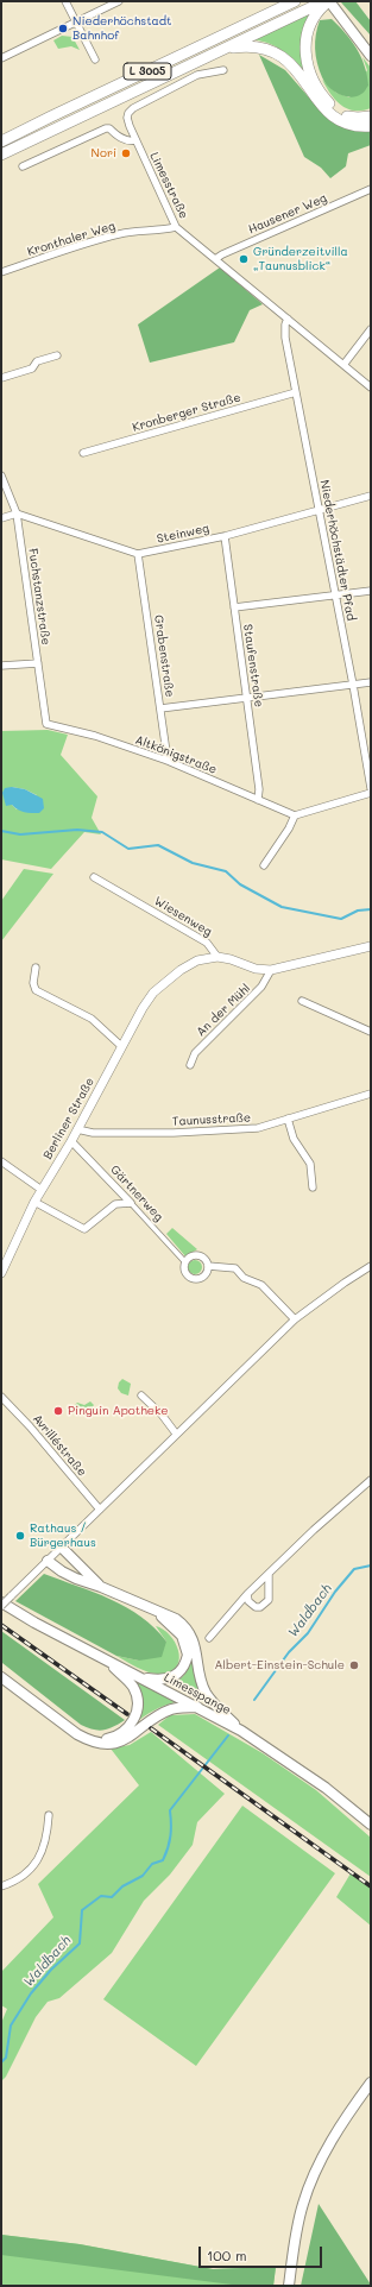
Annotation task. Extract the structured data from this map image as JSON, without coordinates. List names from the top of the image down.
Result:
{
  "streets": {
    "highway": ["L 3005"],
    "main road": ["Limesspange"],
    "street": [
      "Limesstraße",
      "Hausener Weg",
      "Kronthaler Weg",
      "Kronberger Straße",
      "Steinweg",
      "Niederhöchstädter Pfad",
      "Fuchstanzstraße",
      "Grabenstraße",
      "Staufenstraße",
      "Altkönigstraße",
      "Wiesenweg",
      "An der Mühl",
      "Berliner Straße",
      "Taunusstraße",
      "Gärtnerweg",
      "Avrilléstraße"
    ]
  },
  "crossings": [
    ["Limesstraße", "Hausener Weg"],
    ["Limesstraße", "Kronthaler Weg"],
    ["Limesstraße", "Niederhöchstädter Pfad"],
    ["Kronberger Straße", "Niederhöchstädter Pfad"],
    ["Steinweg", "Niederhöchstädter Pfad"],
    ["Steinweg", "Grabenstraße"],
    ["Steinweg", "Staufenstraße"],
    ["Fuchstanzstraße", "Altkönigstraße"],
    ["Grabenstraße", "Altkönigstraße"],
    ["Staufenstraße", "Altkönigstraße"],
    ["Wiesenweg", "Berliner Straße"],
    ["Berliner Straße", "Taunusstraße"],
    ["Berliner Straße", "Gärtnerweg"]
  ],
  "water": ["Waldbach"],
  "places": [
    "Niederhöchstadt Bahnhof",
    "Nori",
    "Gründerzeitvilla „Taunusblick“",
    "Pinguin Apotheke",
    "Rathaus / Bürgerhaus",
    "Albert-Einstein-Schule"
  ],
  "scale_bar": "100 m"
}
